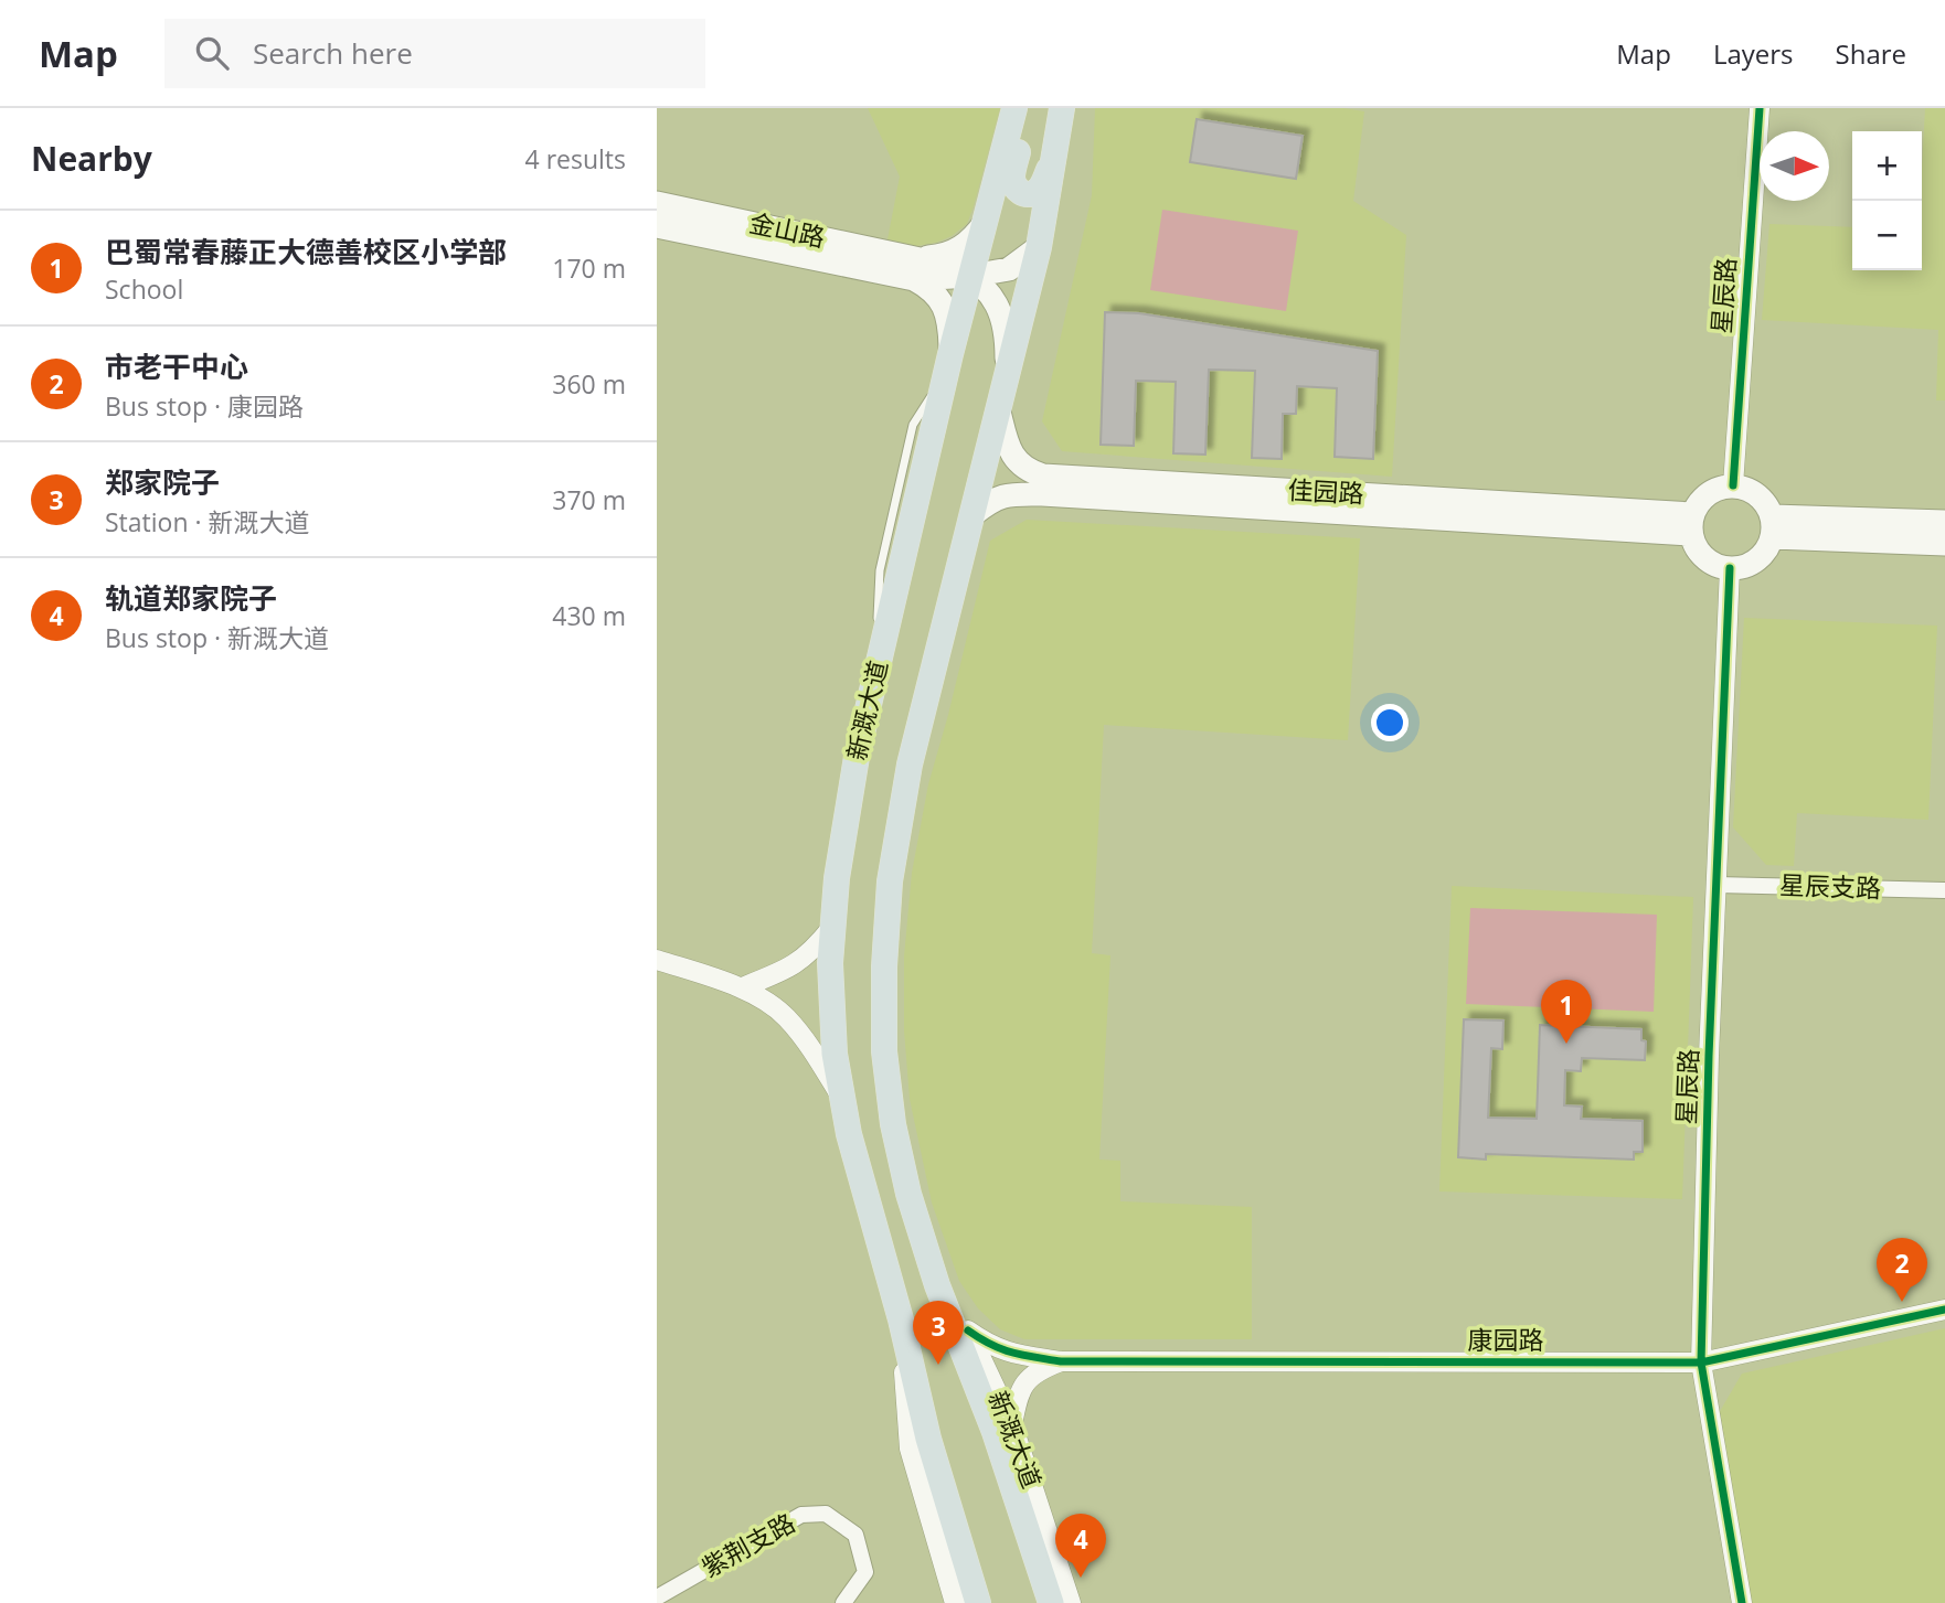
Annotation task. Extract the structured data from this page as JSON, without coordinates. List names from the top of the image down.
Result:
{
  "streets": {
    "main road": ["金山路", "佳园路", "新溉大道"],
    "street": [
      "星辰路",
      "星辰支路",
      "康园路",
      "紫荆支路"
    ]
  },
  "crossings": [
    ["星辰路", "佳园路"],
    ["星辰路", "星辰支路"],
    ["星辰路", "康园路"],
    ["佳园路", "新溉大道"],
    ["新溉大道", "康园路"]
  ],
  "north": "right",
  "page": {
    "header": "Map",
    "search": "Search here",
    "nav": ["Map", "Layers", "Share"],
    "heading": ["Nearby", "4 results"],
    "map_buttons": ["+", "−"],
    "list": [
      {
        "mark": "1",
        "name": "巴蜀常春藤正大德善校区小学部",
        "note": "School",
        "value": "170 m"
      },
      {
        "mark": "2",
        "name": "市老干中心",
        "note": "Bus stop · 康园路",
        "value": "360 m"
      },
      {
        "mark": "3",
        "name": "郑家院子",
        "note": "Station · 新溉大道",
        "value": "370 m"
      },
      {
        "mark": "4",
        "name": "轨道郑家院子",
        "note": "Bus stop · 新溉大道",
        "value": "430 m"
      }
    ],
    "pins": [
      "1",
      "2",
      "3",
      "4"
    ]
  }
}
